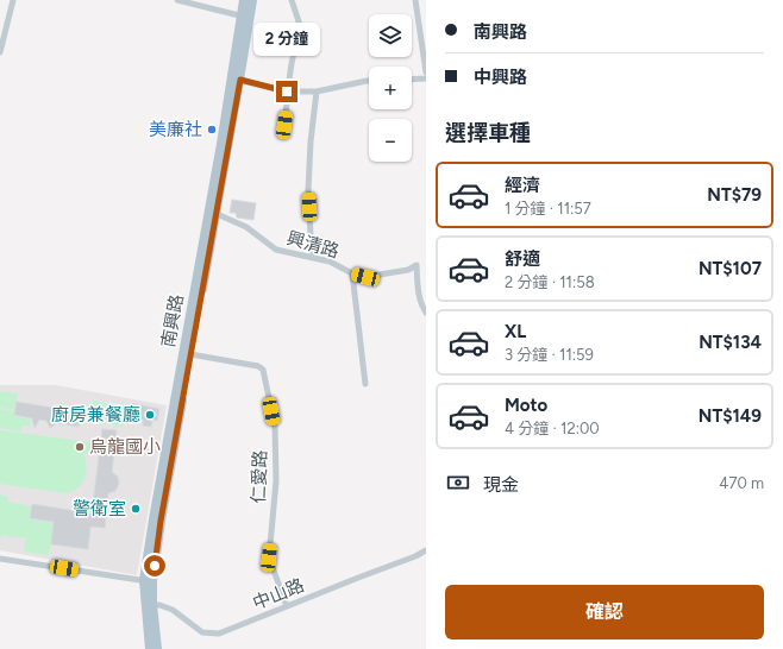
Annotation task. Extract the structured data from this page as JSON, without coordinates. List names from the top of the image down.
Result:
{
  "streets": {
    "main road": ["南興路"],
    "street": ["興清路", "仁愛路", "中山路"]
  },
  "crossings": [
    ["興清路", "南興路"],
    ["南興路", "仁愛路"],
    ["南興路", "中山路"],
    ["仁愛路", "中山路"]
  ],
  "places": [
    "美廉社",
    "廚房兼餐廳",
    "烏龍國小",
    "警衛室"
  ],
  "page": {
    "banner": ["南興路", "中興路"],
    "map_buttons": ["+", "−"],
    "bubble": "2 分鐘",
    "heading": "選擇車種",
    "list": [
      {
        "name": "經濟",
        "note": "1 分鐘 · 11:57",
        "value": "NT$79"
      },
      {
        "name": "舒適",
        "note": "2 分鐘 · 11:58",
        "value": "NT$107"
      },
      {
        "name": "XL",
        "note": "3 分鐘 · 11:59",
        "value": "NT$134"
      },
      {
        "name": "Moto",
        "note": "4 分鐘 · 12:00",
        "value": "NT$149"
      }
    ],
    "pay": ["現金", "470 m"],
    "buttons": "確認"
  }
}
